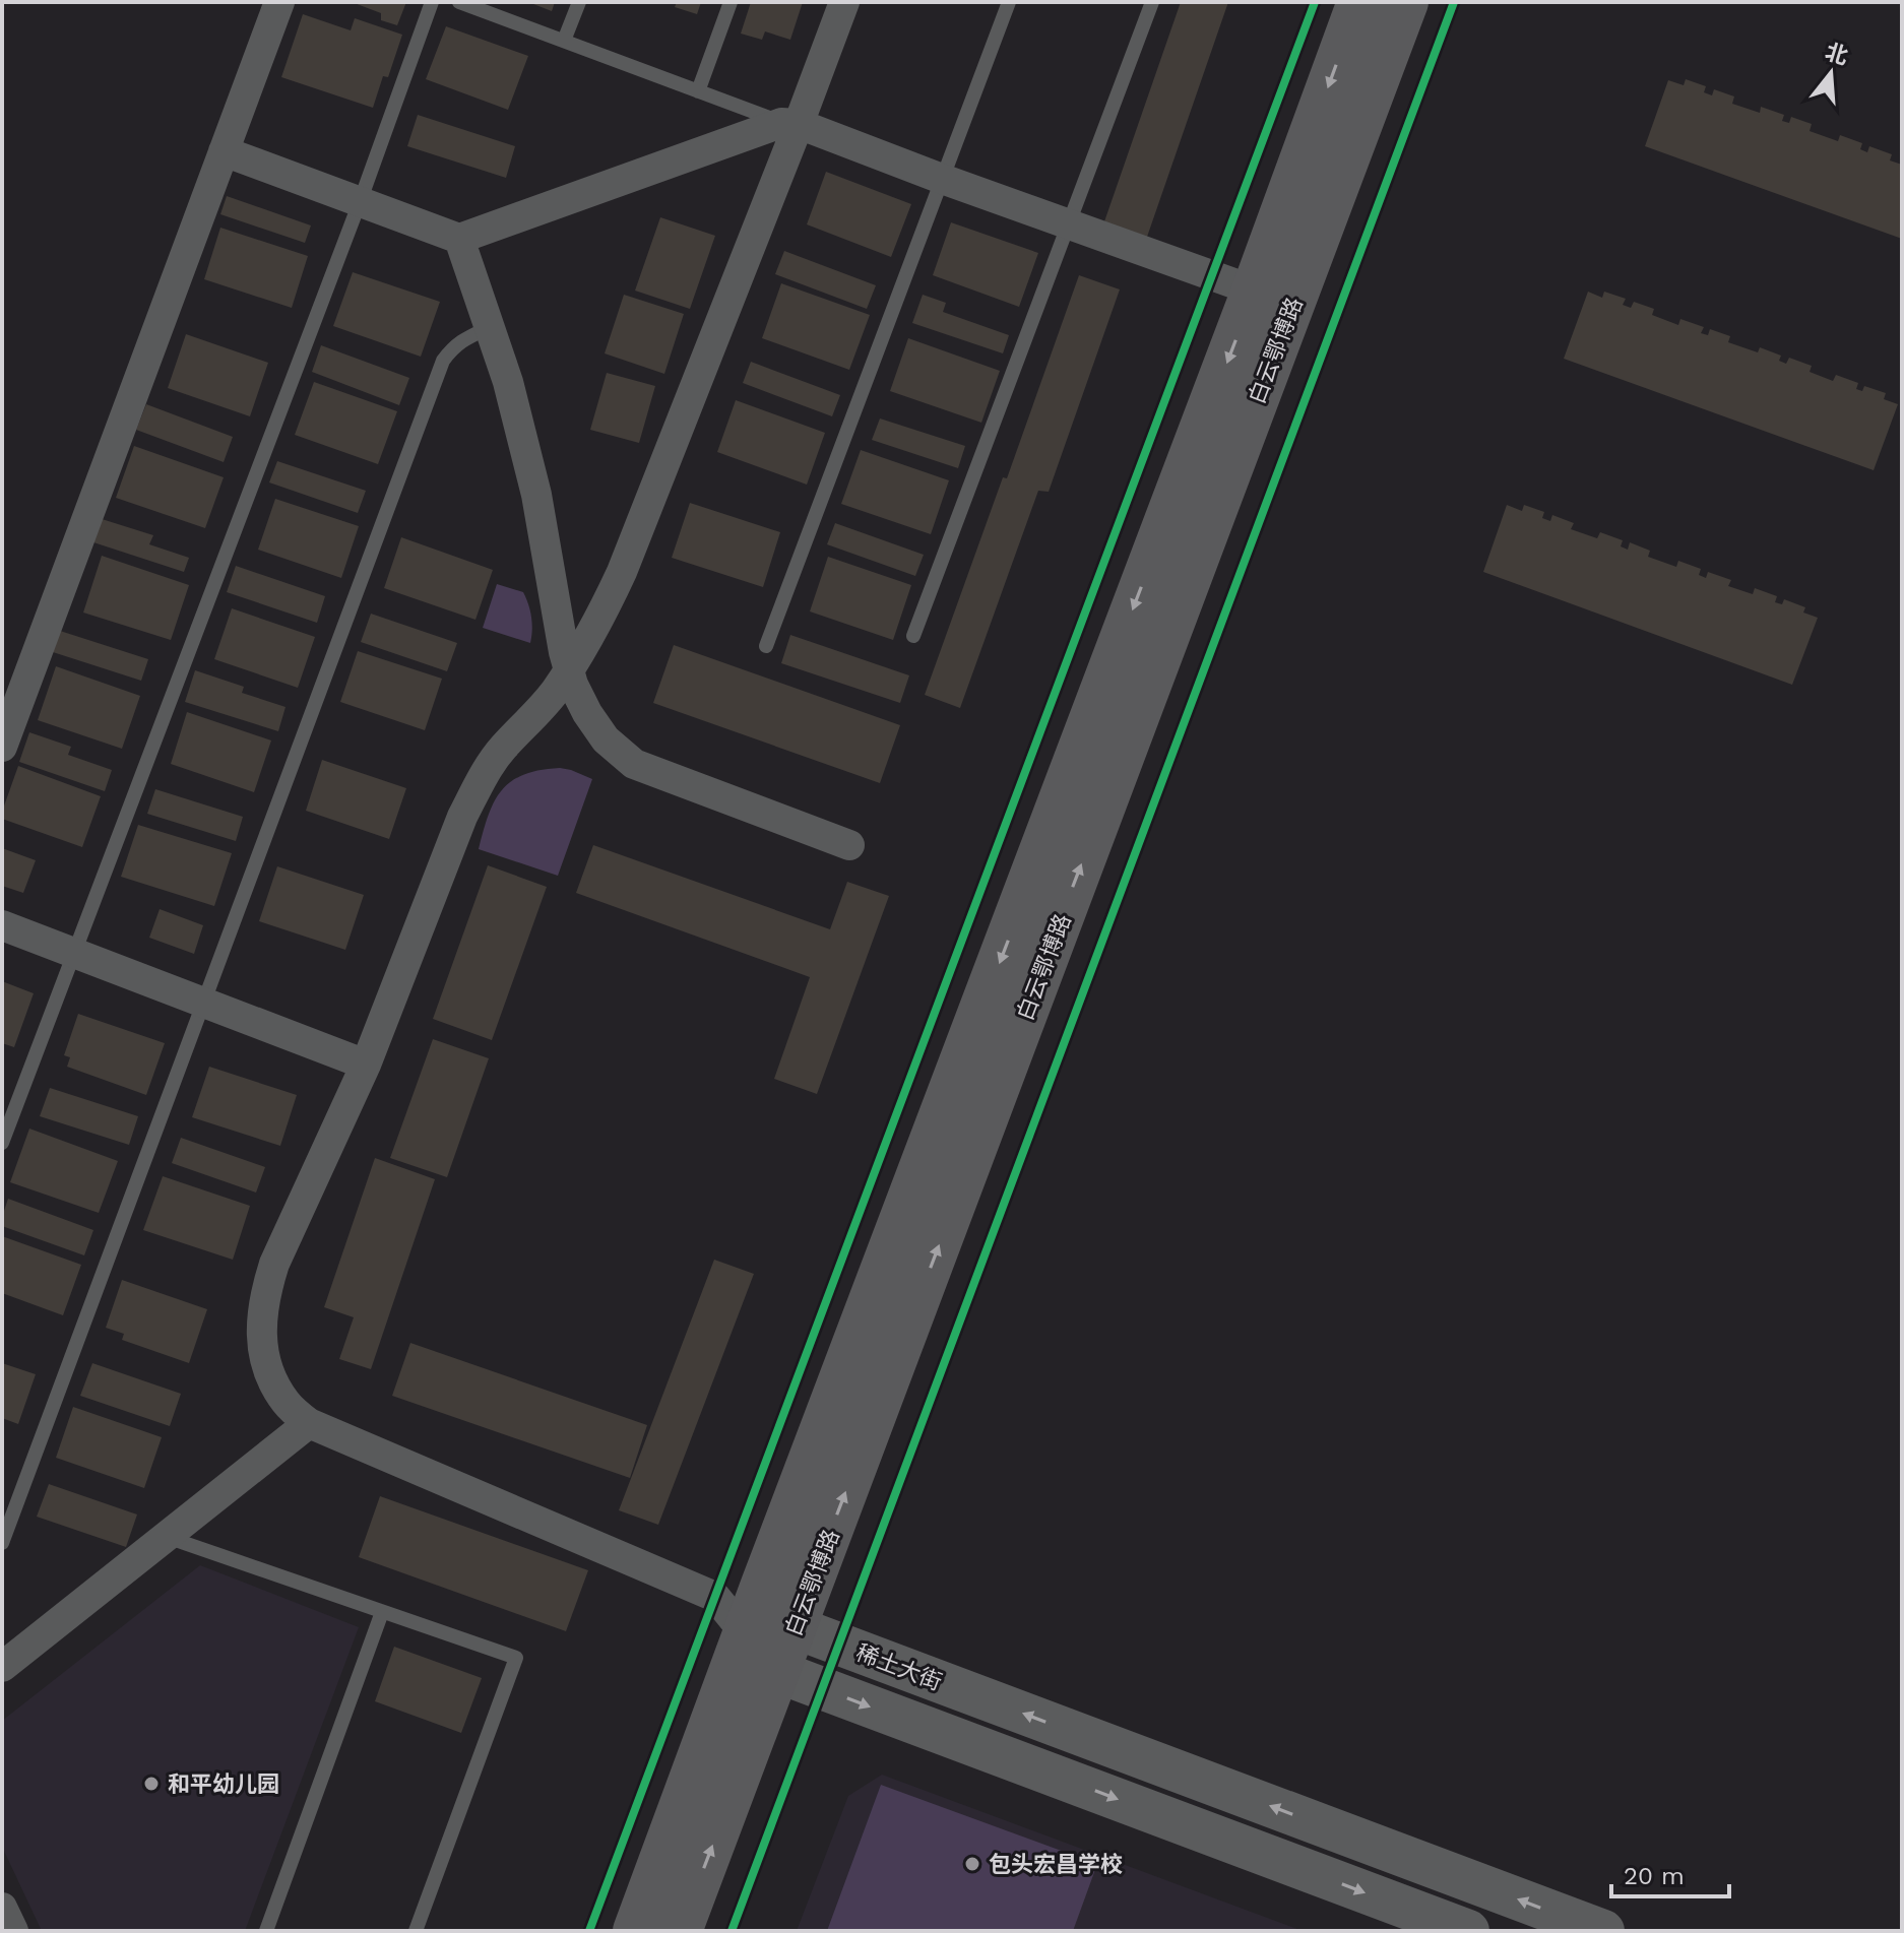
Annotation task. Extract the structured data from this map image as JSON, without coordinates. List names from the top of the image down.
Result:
{
  "streets": {
    "main road": ["白云鄂博路", "稀土大街"]
  },
  "crossings": [
    ["白云鄂博路", "稀土大街"]
  ],
  "places": ["和平幼儿园", "包头宏昌学校"],
  "scale_bar": "20 m",
  "north": "top"
}
